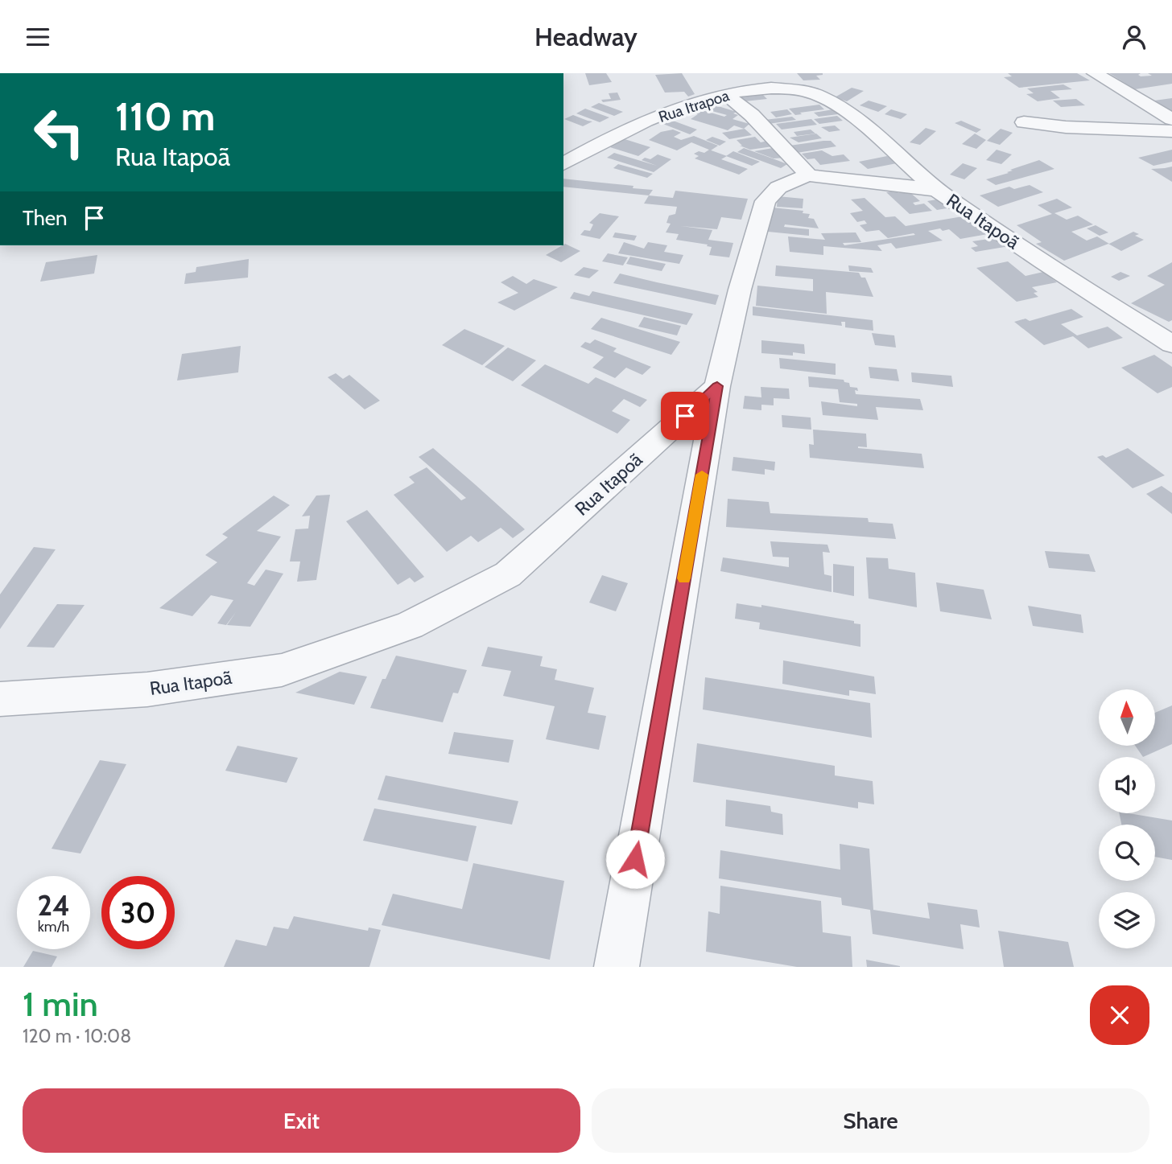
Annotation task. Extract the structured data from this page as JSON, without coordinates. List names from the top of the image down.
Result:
{
  "streets": {
    "street": ["Rua Itrapoa", "Rua Itapoã"]
  },
  "crossings": [
    ["Rua Itrapoa", "Rua Itapoã"]
  ],
  "north": "top",
  "page": {
    "header": "Headway",
    "turn": ["110 m", "Rua Itapoã"],
    "then": "Then",
    "speed": "24 km/h",
    "limit": "30",
    "heading": ["1 min", "120 m · 10:08"],
    "buttons": ["Exit", "Share"]
  }
}
